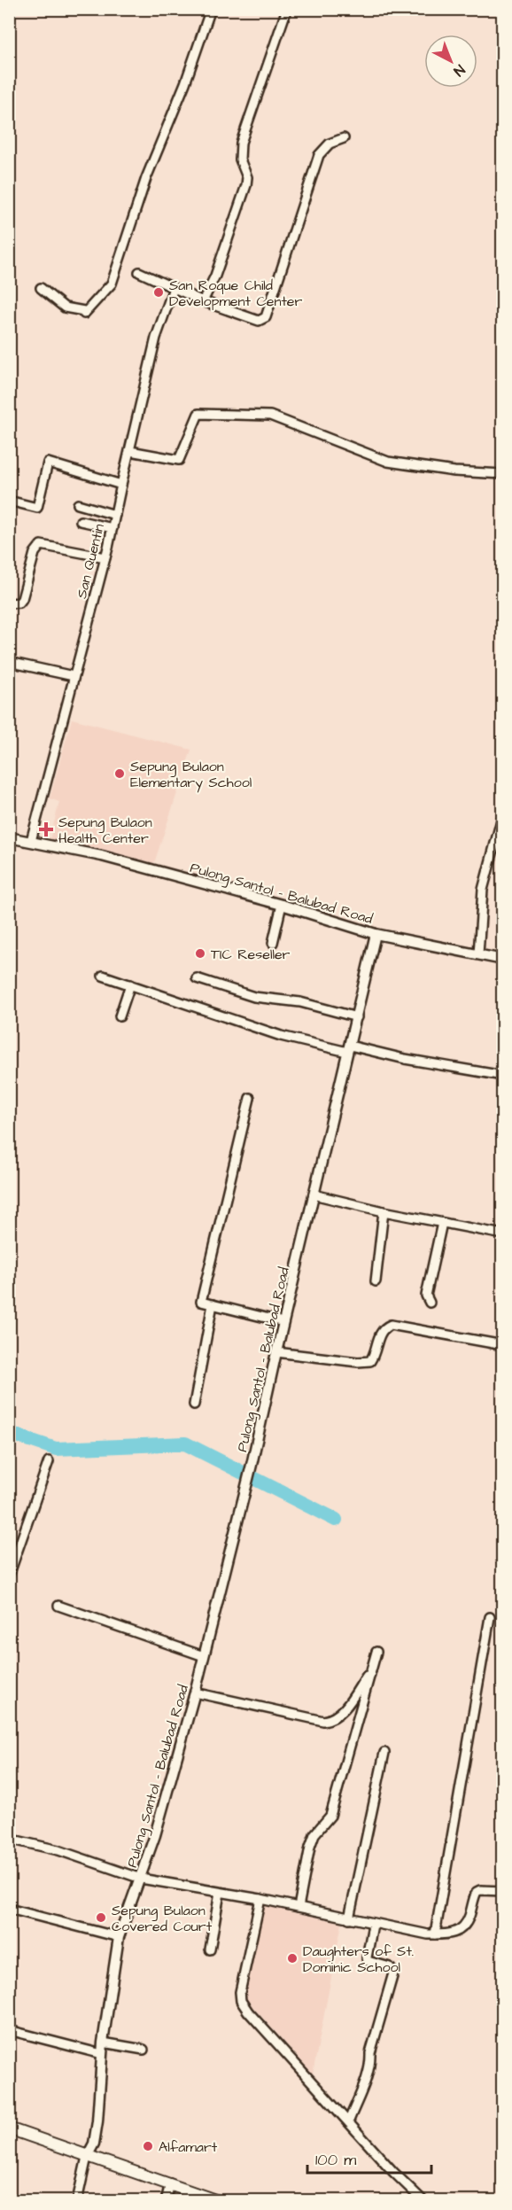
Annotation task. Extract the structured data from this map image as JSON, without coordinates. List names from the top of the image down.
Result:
{
  "streets": {
    "street": ["San Quentin", "Pulong Santol - Balubad Road"]
  },
  "crossings": [
    ["San Quentin", "Pulong Santol - Balubad Road"]
  ],
  "places": {
    "other": [
      "San Roque Child Development Center",
      "Sepung Bulaon Elementary School",
      "TIC Reseller",
      "Sepung Bulaon Covered Court",
      "Daughters of St. Dominic School",
      "Alfamart"
    ],
    "health": ["Sepung Bulaon Health Center"]
  },
  "scale_bar": "100 m",
  "north": "bottom right"
}
